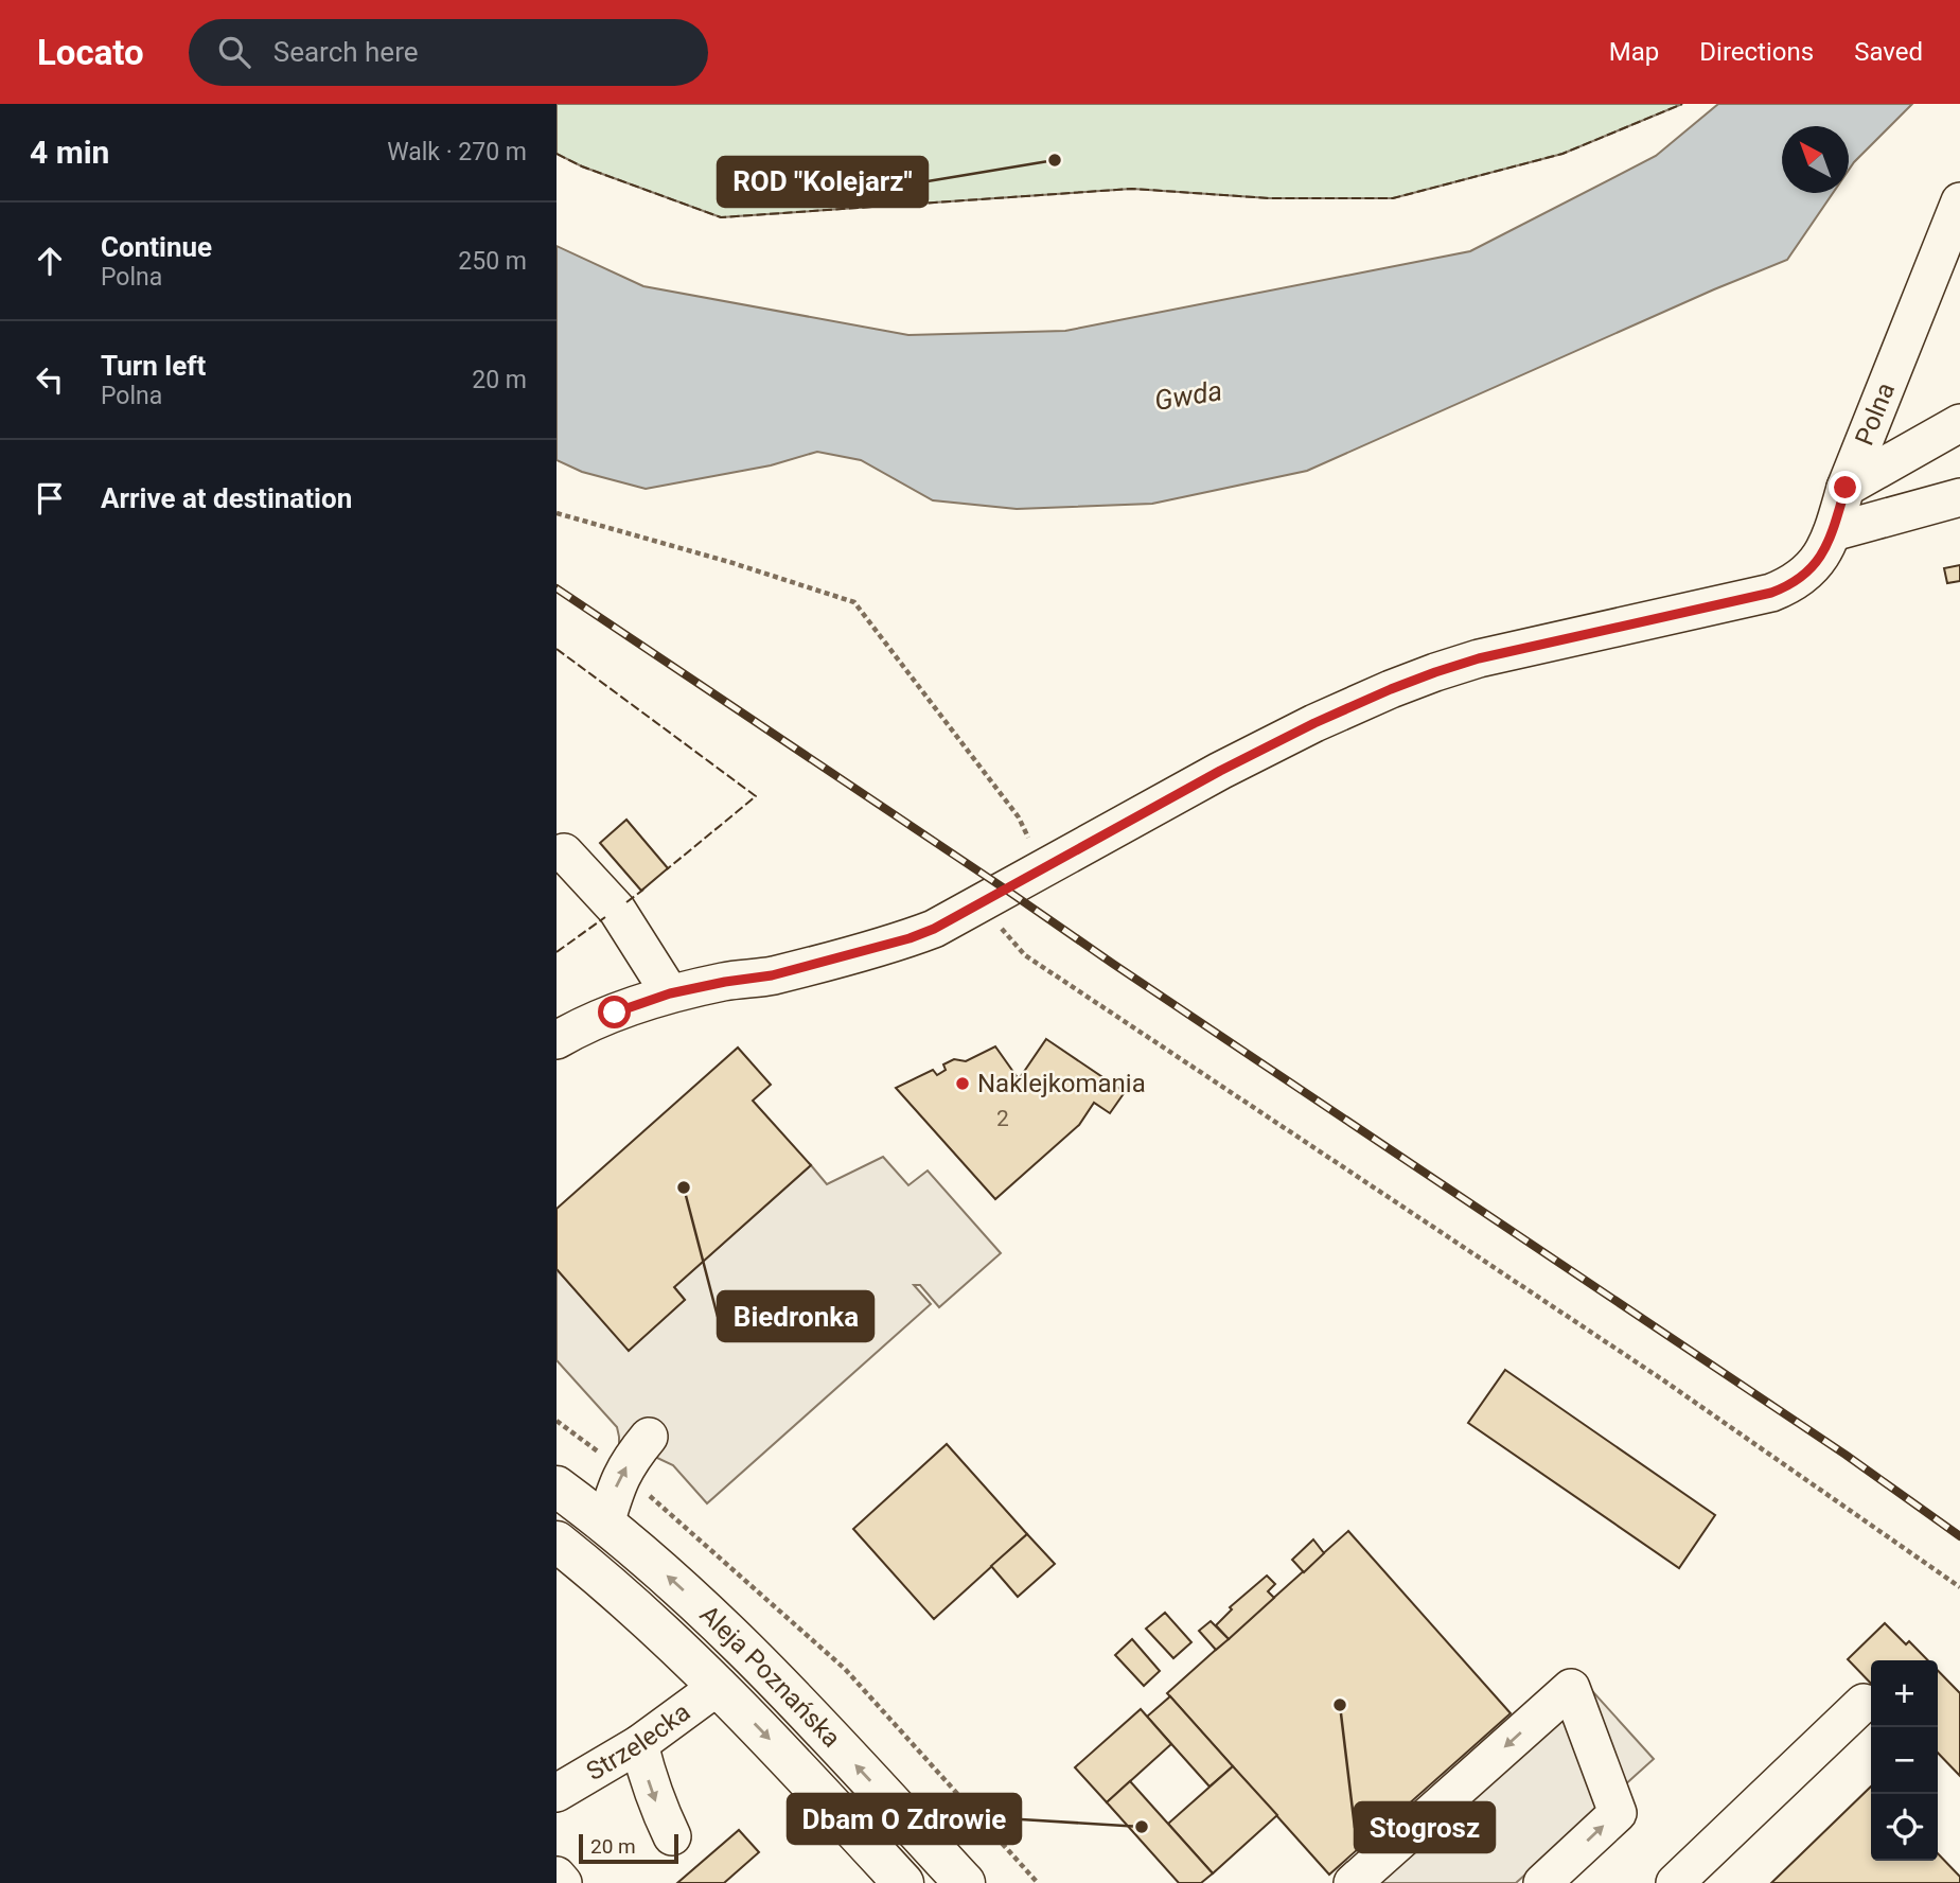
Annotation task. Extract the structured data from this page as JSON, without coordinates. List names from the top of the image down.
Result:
{
  "streets": {
    "main road": ["Aleja Poznańska"],
    "street": ["Polna", "Strzelecka"]
  },
  "crossings": [
    ["Aleja Poznańska", "Strzelecka"]
  ],
  "water": ["Gwda"],
  "places": [
    "ROD \"Kolejarz\"",
    "Naklejkomania",
    "Biedronka",
    "Stogrosz",
    "Dbam O Zdrowie"
  ],
  "house_numbers": ["2"],
  "scale_bar": "20 m",
  "north": "top left",
  "page": {
    "header": "Locato",
    "search": "Search here",
    "nav": ["Map", "Directions", "Saved"],
    "heading": ["4 min", "Walk · 270 m"],
    "list": [
      ["Continue", "Polna", "250 m"],
      ["Turn left", "Polna", "20 m"],
      "Arrive at destination"
    ],
    "map_buttons": ["+", "−"],
    "scale": "20 m"
  }
}
